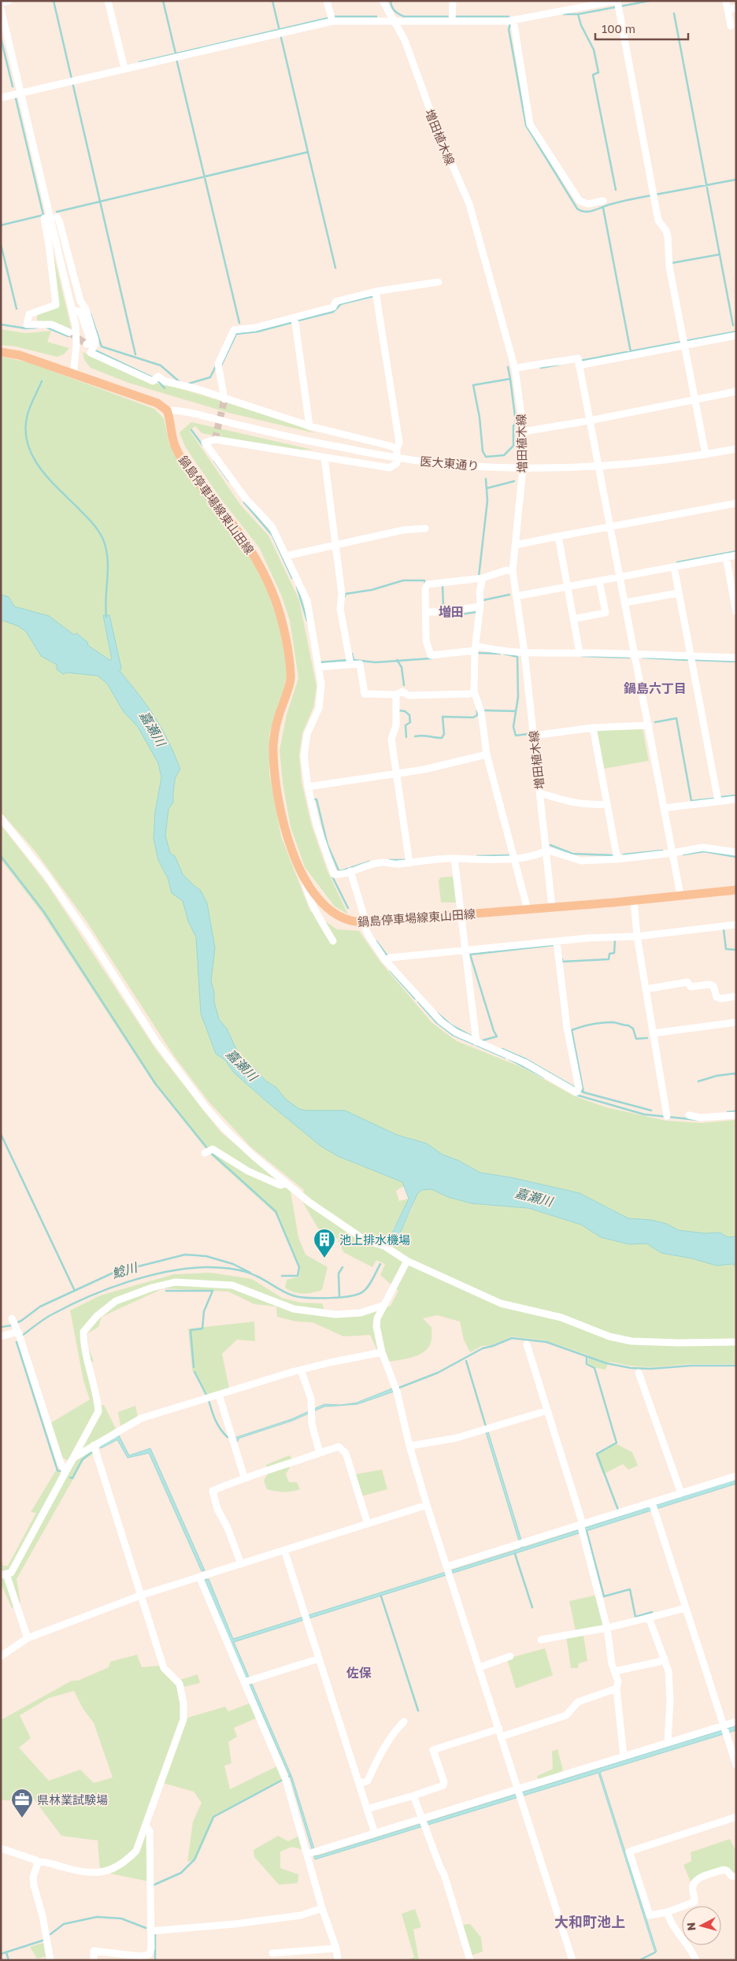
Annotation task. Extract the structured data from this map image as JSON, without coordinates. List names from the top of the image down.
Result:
{
  "streets": {
    "main road": ["鍋島停車場線東山田線"],
    "street": ["増田植木線", "医大東通り"]
  },
  "crossings": [
    ["増田植木線", "医大東通り"],
    ["増田植木線", "鍋島停車場線東山田線"],
    ["医大東通り", "鍋島停車場線東山田線"]
  ],
  "districts": [
    "増田",
    "鍋島六丁目",
    "佐保",
    "大和町池上"
  ],
  "water": ["嘉瀬川", "鯰川"],
  "places": {
    "building": ["池上排水機場"],
    "office": ["県林業試験場"]
  },
  "scale_bar": "100 m",
  "north": "left"
}
